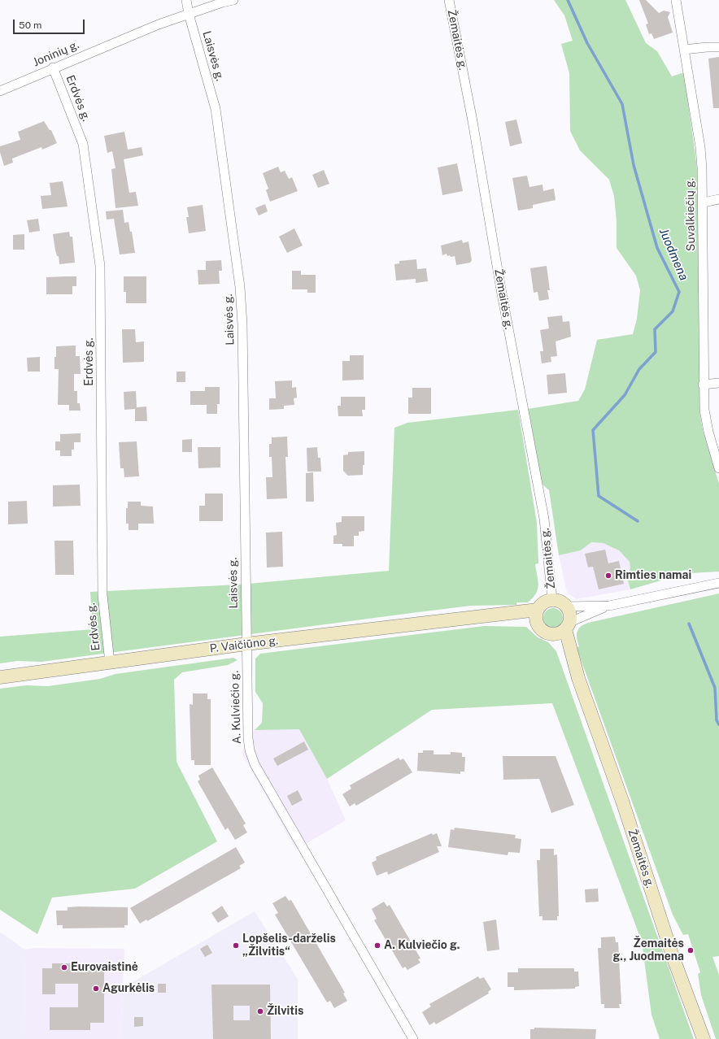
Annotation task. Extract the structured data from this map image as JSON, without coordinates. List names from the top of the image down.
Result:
{
  "streets": {
    "main road": ["Žemaitės g.", "P. Vaičiūno g."],
    "street": [
      "Joninių g.",
      "Laisvės g.",
      "Erdvės g.",
      "Suvalkiečių g.",
      "A. Kulviečio g."
    ]
  },
  "crossings": [
    ["Žemaitės g.", "P. Vaičiūno g."],
    ["Joninių g.", "Laisvės g."],
    ["Joninių g.", "Erdvės g."],
    ["Laisvės g.", "P. Vaičiūno g."],
    ["Laisvės g.", "A. Kulviečio g."],
    ["Erdvės g.", "P. Vaičiūno g."],
    ["P. Vaičiūno g.", "A. Kulviečio g."]
  ],
  "water": ["Juodmena"],
  "places": [
    "Rimties namai",
    "Lopšelis-darželis „Žilvitis“",
    "A. Kulviečio g.",
    "Žemaitės g., Juodmena",
    "Eurovaistinė",
    "Agurkėlis",
    "Žilvitis"
  ],
  "scale_bar": "50 m"
}
